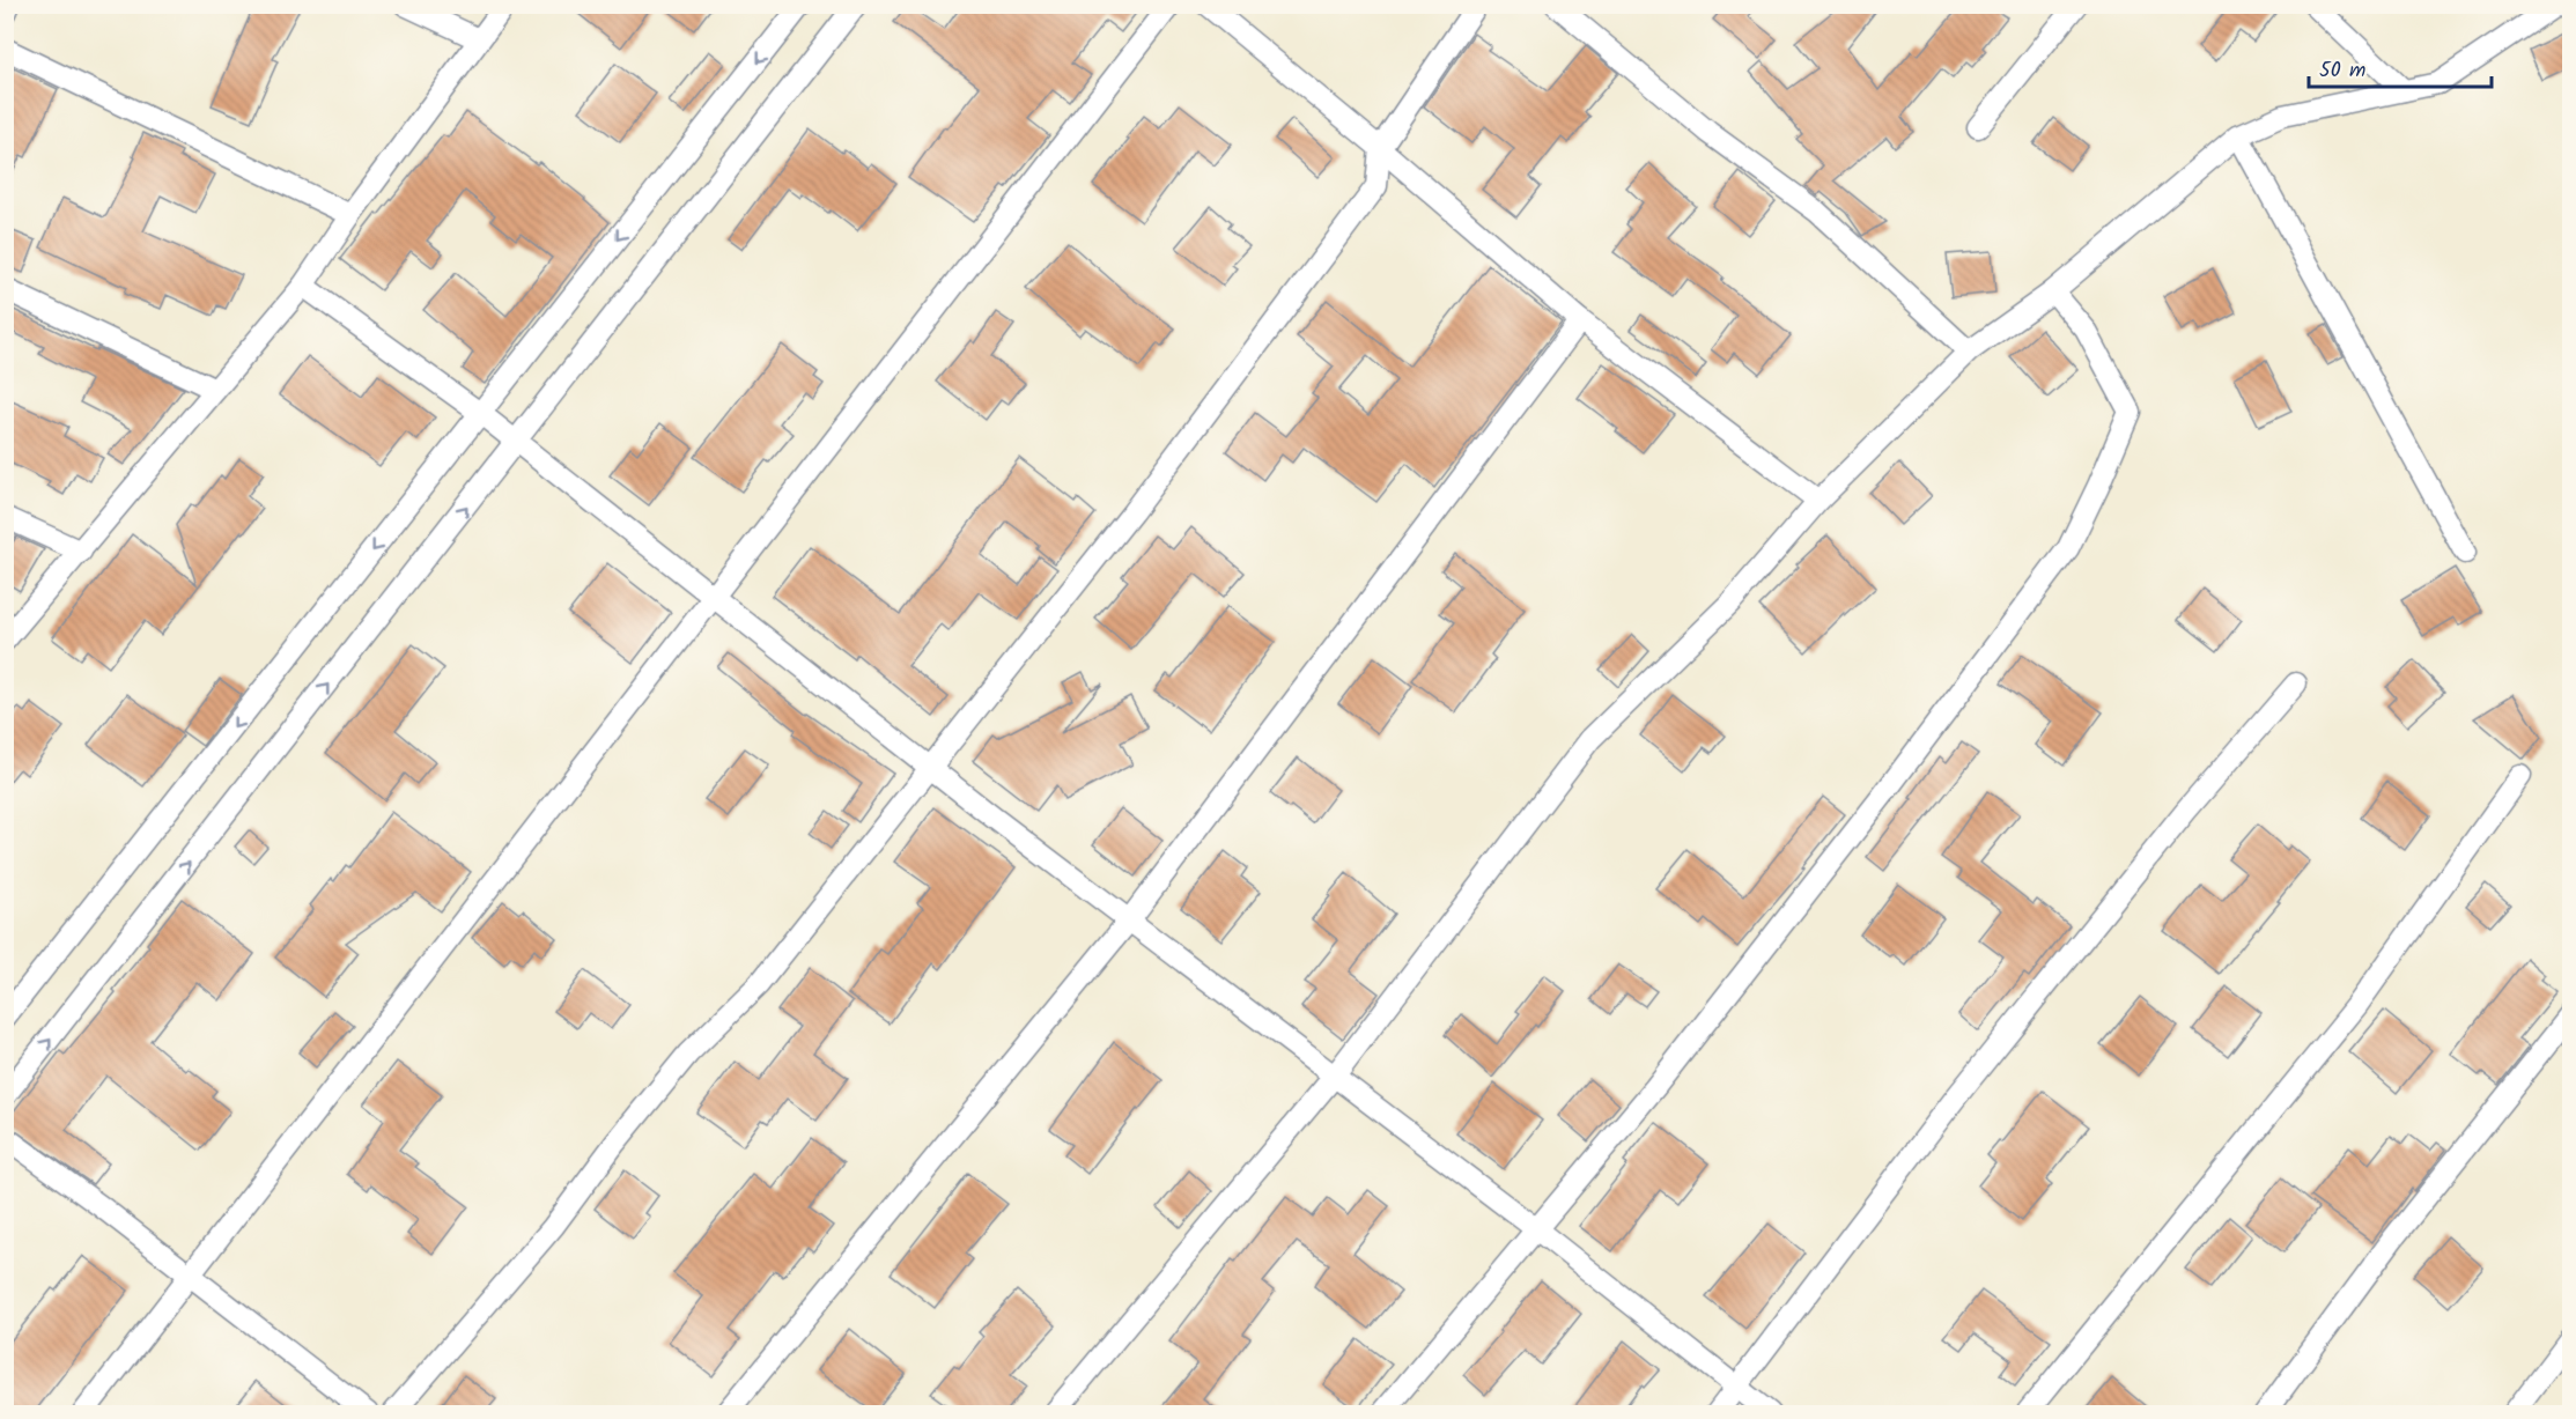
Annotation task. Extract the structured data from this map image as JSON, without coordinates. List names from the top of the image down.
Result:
{
  "scale_bar": "50 m"
}
